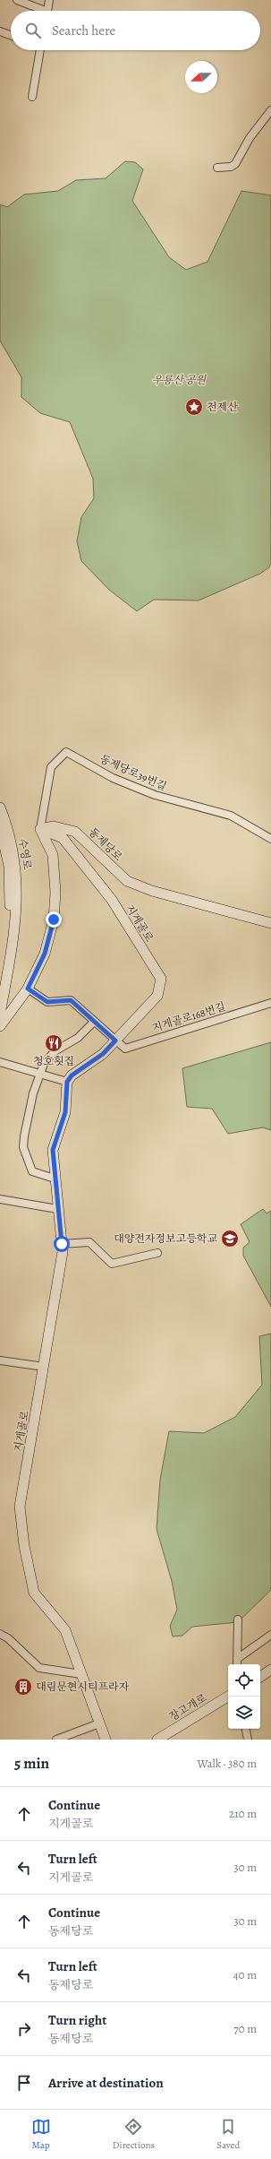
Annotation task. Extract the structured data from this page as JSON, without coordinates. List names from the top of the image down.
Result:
{
  "streets": {
    "street": [
      "동제당로39번길",
      "동제당로",
      "수영로",
      "지게골로",
      "지게골로168번길",
      "장고개로"
    ]
  },
  "crossings": [
    ["동제당로39번길", "동제당로"],
    ["동제당로39번길", "지게골로"],
    ["동제당로", "지게골로"],
    ["지게골로", "지게골로168번길"]
  ],
  "parks": ["우룡산 공원"],
  "places": {
    "place": ["천제산"],
    "restaurant": ["청호횟집"],
    "school or university": ["대양전자정보고등학교"],
    "building": ["대림문현시티프라자"]
  },
  "north": "left",
  "page": {
    "search": "Search here",
    "heading": ["5 min", "Walk · 380 m"],
    "list": [
      ["Continue", "지게골로", "210 m"],
      ["Turn left", "지게골로", "30 m"],
      ["Continue", "동제당로", "30 m"],
      ["Turn left", "동제당로", "40 m"],
      ["Turn right", "동제당로", "70 m"],
      "Arrive at destination"
    ],
    "nav": ["Map", "Directions", "Saved"]
  }
}
